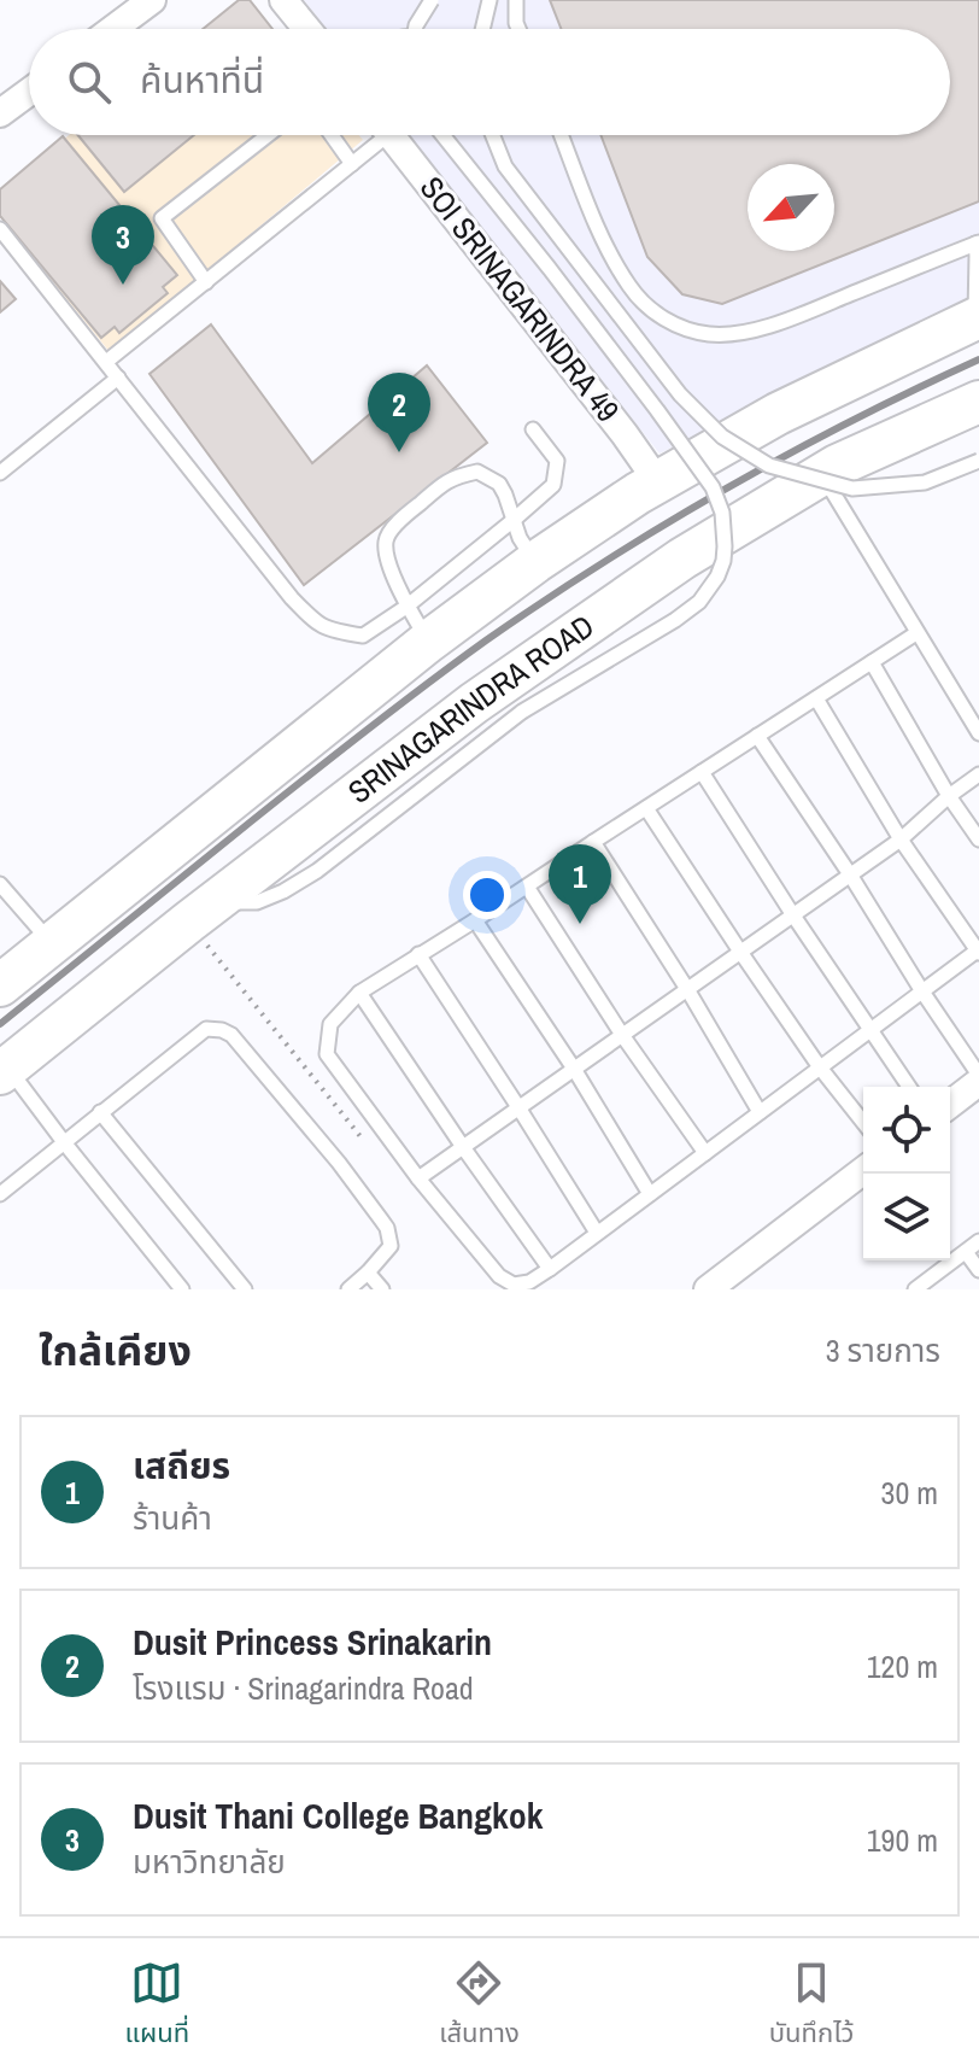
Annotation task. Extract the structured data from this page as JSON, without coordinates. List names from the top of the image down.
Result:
{
  "streets": {
    "main road": ["SRINAGARINDRA ROAD"],
    "street": ["SOI SRINAGARINDRA 49"]
  },
  "north": "bottom left",
  "page": {
    "search": "ค้นหาที่นี่",
    "pins": ["3", "2", "1"],
    "heading": ["ใกล้เคียง", "3 รายการ"],
    "list": [
      {
        "mark": "1",
        "name": "เสถียร",
        "note": "ร้านค้า",
        "value": "30 m"
      },
      {
        "mark": "2",
        "name": "Dusit Princess Srinakarin",
        "note": "โรงแรม · Srinagarindra Road",
        "value": "120 m"
      },
      {
        "mark": "3",
        "name": "Dusit Thani College Bangkok",
        "note": "มหาวิทยาลัย",
        "value": "190 m"
      }
    ],
    "nav": ["แผนที่", "เส้นทาง", "บันทึกไว้"]
  }
}
